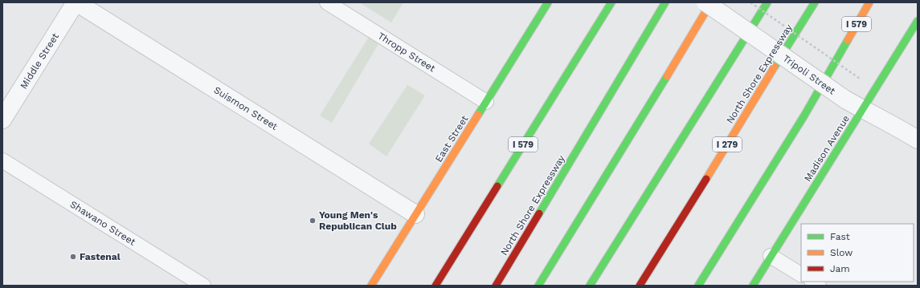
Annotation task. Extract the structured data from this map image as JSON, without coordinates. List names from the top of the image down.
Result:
{
  "streets": {
    "main road": [
      "I 579",
      "North Shore Expressway",
      "East Street",
      "I 279",
      "Madison Avenue"
    ],
    "street": ["Middle Street", "Tripoli Street", "Suismon Street"],
    "lane": ["Thropp Street", "Shawano Street"]
  },
  "crossings": [
    ["Thropp Street", "East Street"],
    ["Middle Street", "Suismon Street"],
    ["Tripoli Street", "Madison Avenue"],
    ["Suismon Street", "East Street"]
  ],
  "places": ["Young Men's Republican Club", "Fastenal"],
  "legend": ["Fast", "Slow", "Jam"]
}
